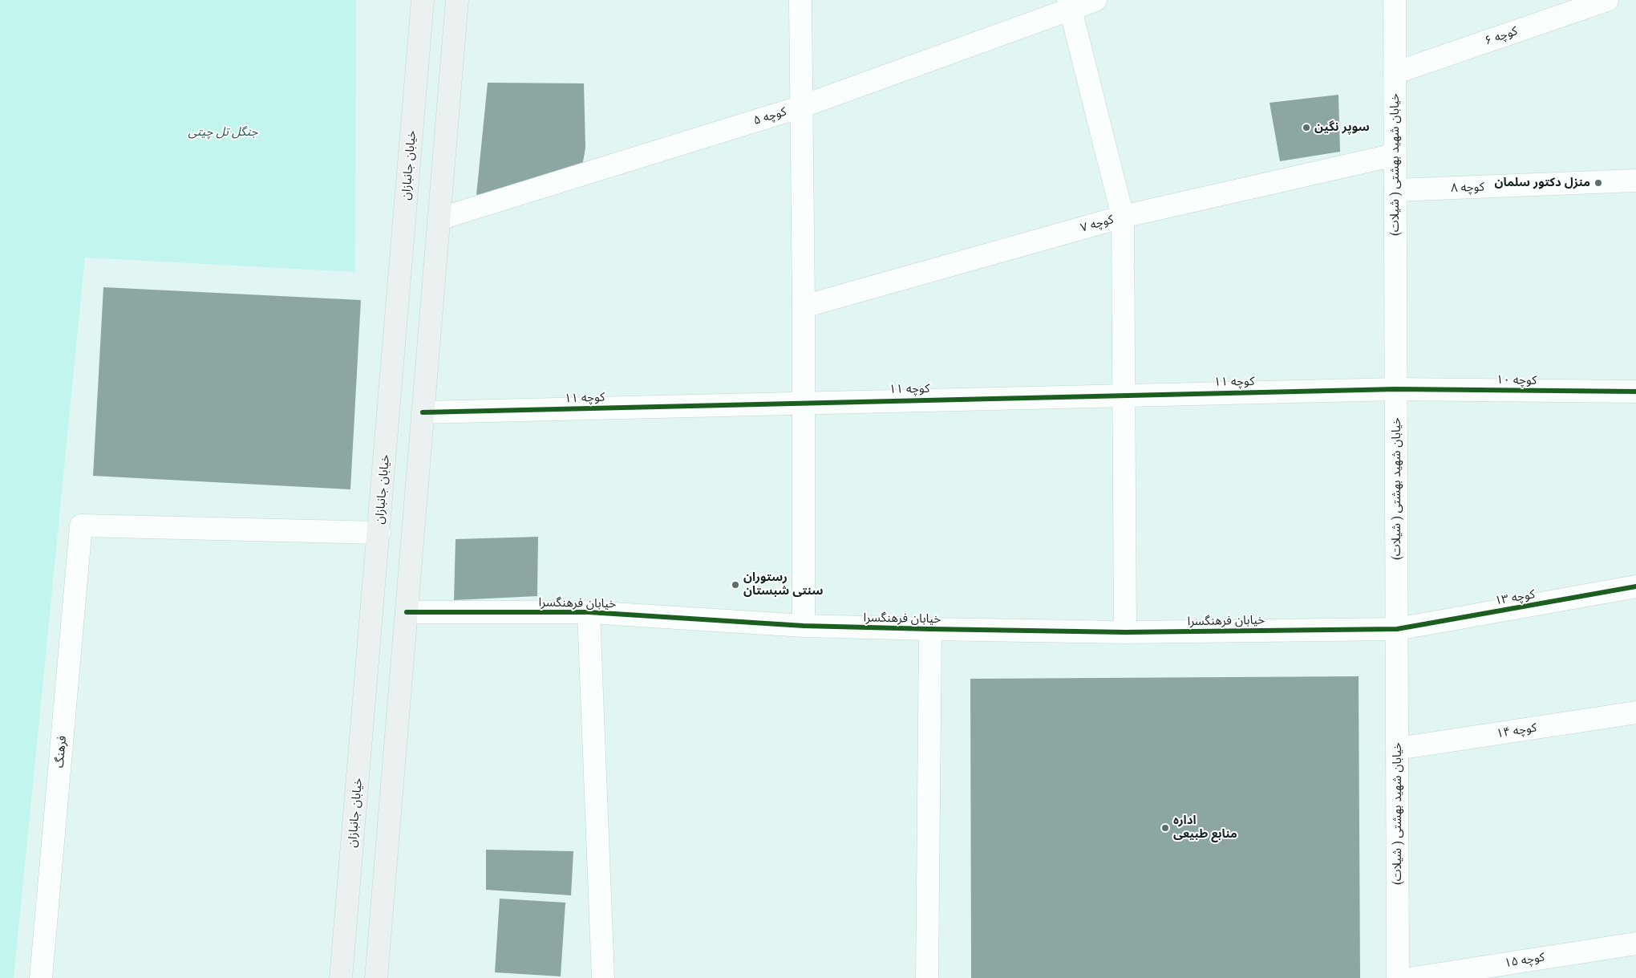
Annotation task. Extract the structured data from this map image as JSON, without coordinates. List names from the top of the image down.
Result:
{
  "streets": {
    "main road": ["خیابان جانبازان"],
    "street": [
      "کوچه ۶",
      "کوچه ۵",
      "خیابان شهید بهشتی ( شیلات)",
      "کوچه ۸",
      "کوچه ۷",
      "کوچه ۱۰",
      "کوچه ۱۱",
      "کوچه ۱۳",
      "خیابان فرهنگسرا",
      "کوچه ۱۴",
      "فرهنگ",
      "کوچه ۱۵"
    ]
  },
  "crossings": [
    ["کوچه ۶", "خیابان شهید بهشتی ( شیلات)"],
    ["خیابان شهید بهشتی ( شیلات)", "کوچه ۸"],
    ["خیابان شهید بهشتی ( شیلات)", "کوچه ۷"],
    ["خیابان شهید بهشتی ( شیلات)", "کوچه ۱۰"],
    ["خیابان شهید بهشتی ( شیلات)", "کوچه ۱۱"],
    ["خیابان شهید بهشتی ( شیلات)", "کوچه ۱۳"],
    ["خیابان شهید بهشتی ( شیلات)", "خیابان فرهنگسرا"],
    ["خیابان شهید بهشتی ( شیلات)", "کوچه ۱۴"],
    ["خیابان جانبازان", "فرهنگ"],
    ["کوچه ۱۰", "کوچه ۱۱"],
    ["کوچه ۱۳", "خیابان فرهنگسرا"]
  ],
  "parks": ["جنگل تل چیتی"],
  "places": [
    "سوپر نگین",
    "منزل دکتور سلمان",
    "رستوران سنتی شبستان",
    "اداره منابع طبیعی"
  ]
}
